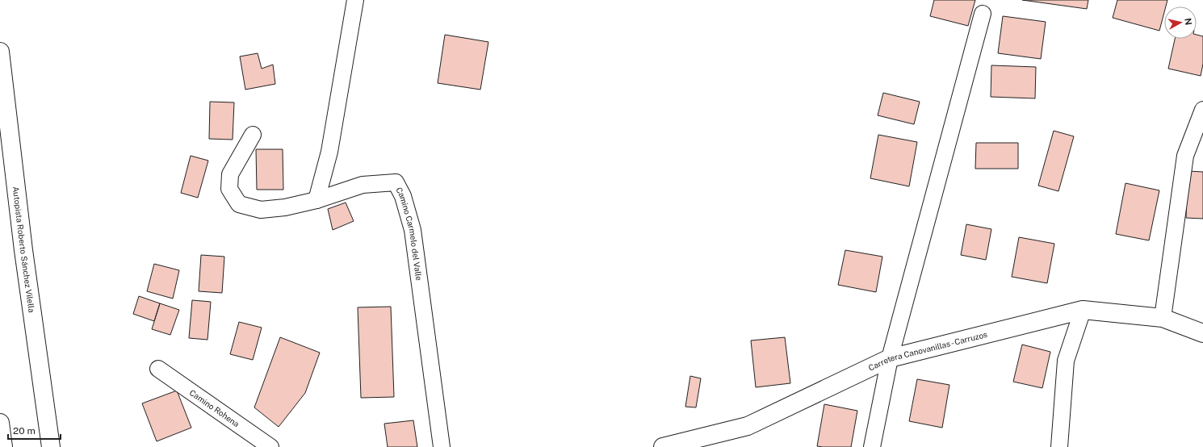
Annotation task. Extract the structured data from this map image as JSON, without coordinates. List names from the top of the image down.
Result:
{
  "streets": {
    "main road": ["Autopista Roberto Sánchez Vilella", "Carretera Canovanillas - Carruzos"],
    "street": ["Camino Carmelo del Valle", "Camino Rohena"]
  },
  "scale_bar": "20 m",
  "north": "right"
}
